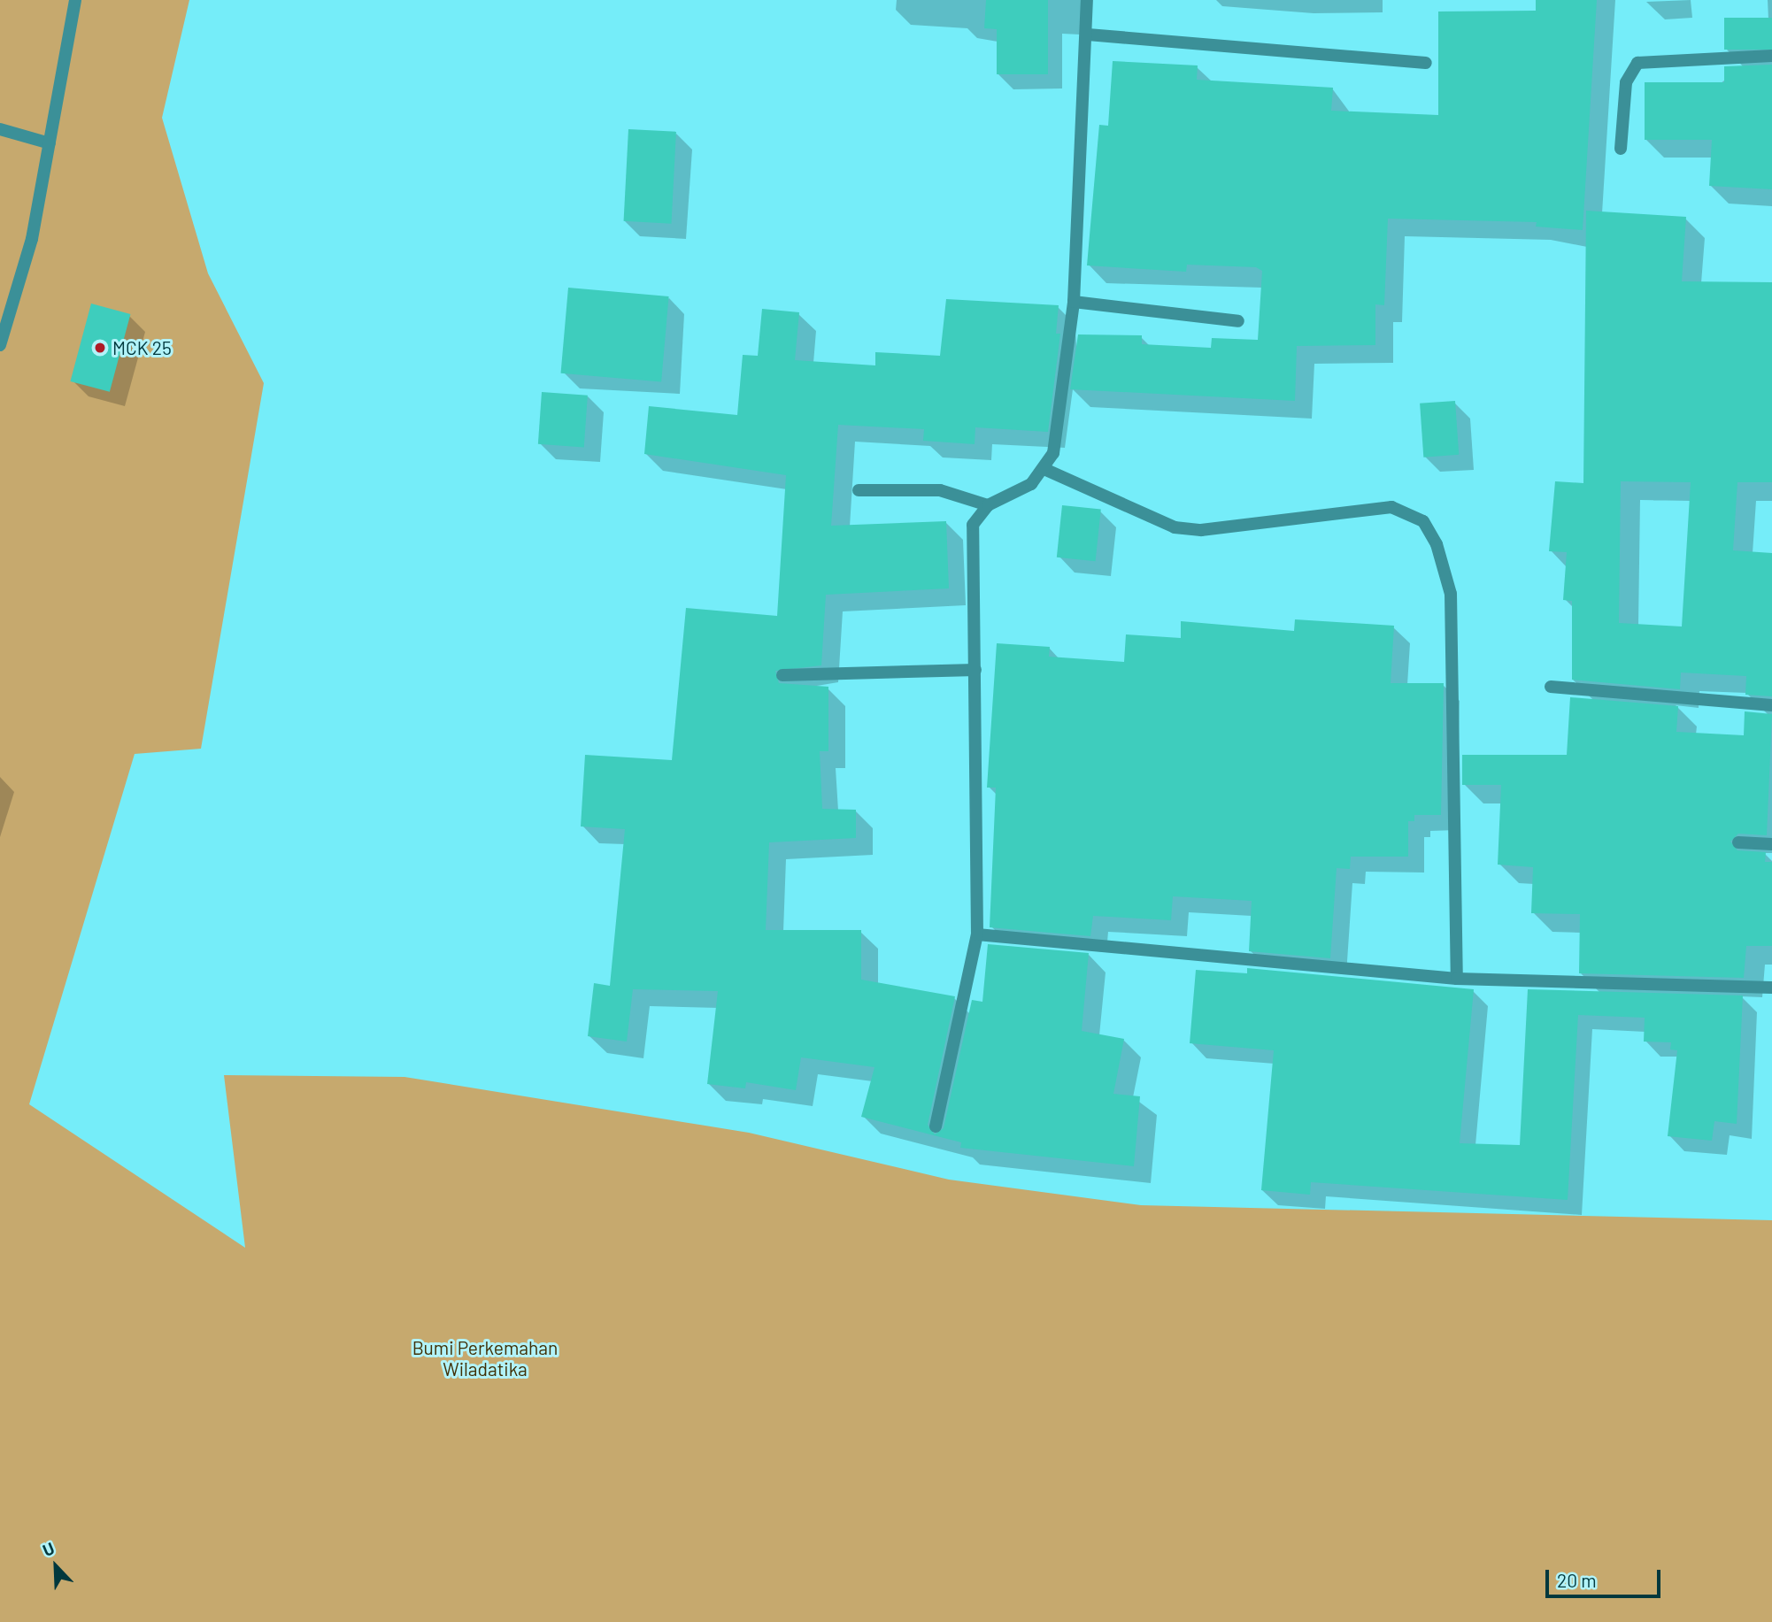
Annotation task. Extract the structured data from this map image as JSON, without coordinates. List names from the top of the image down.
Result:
{
  "parks": ["Bumi Perkemahan Wiladatika"],
  "places": ["MCK 25"],
  "scale_bar": "20 m",
  "north": "top left"
}
